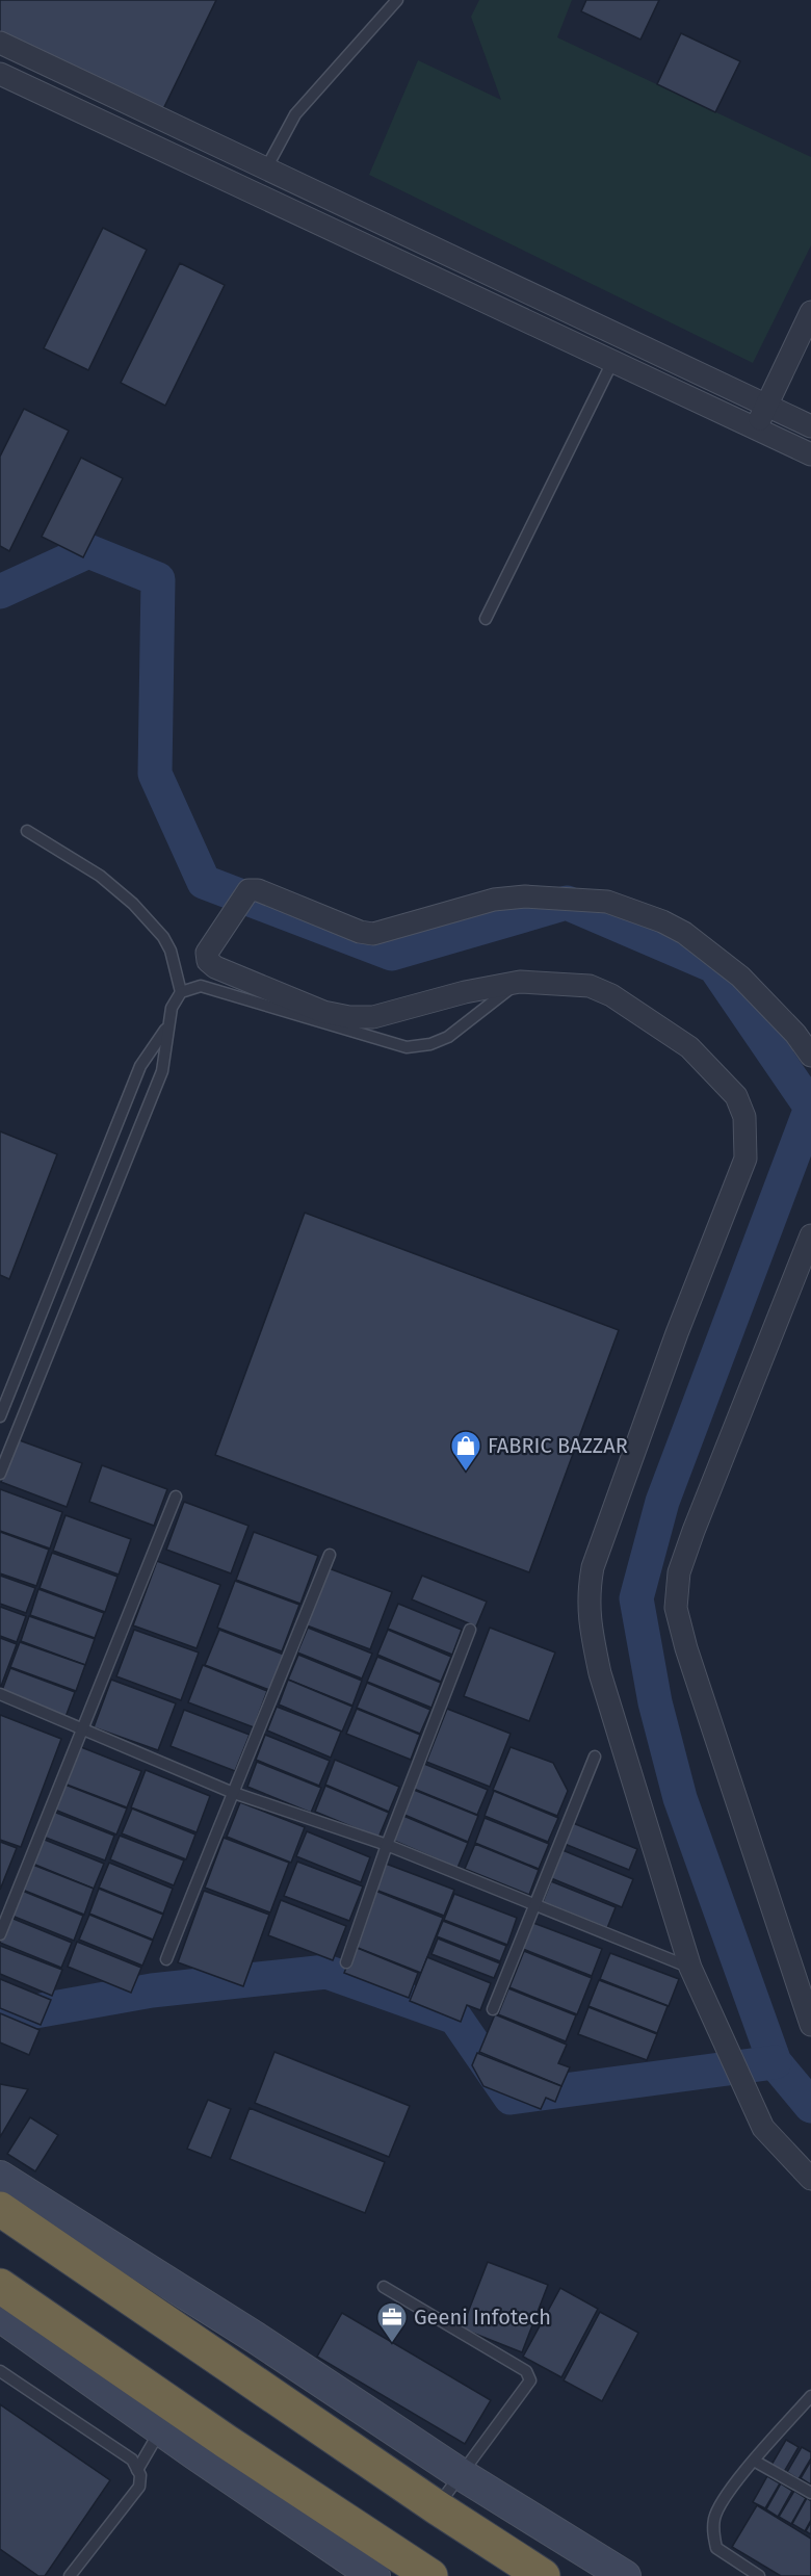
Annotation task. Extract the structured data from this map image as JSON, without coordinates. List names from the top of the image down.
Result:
{
  "places": {
    "shop": ["FABRIC BAZZAR"],
    "office": ["Geeni Infotech"]
  }
}
